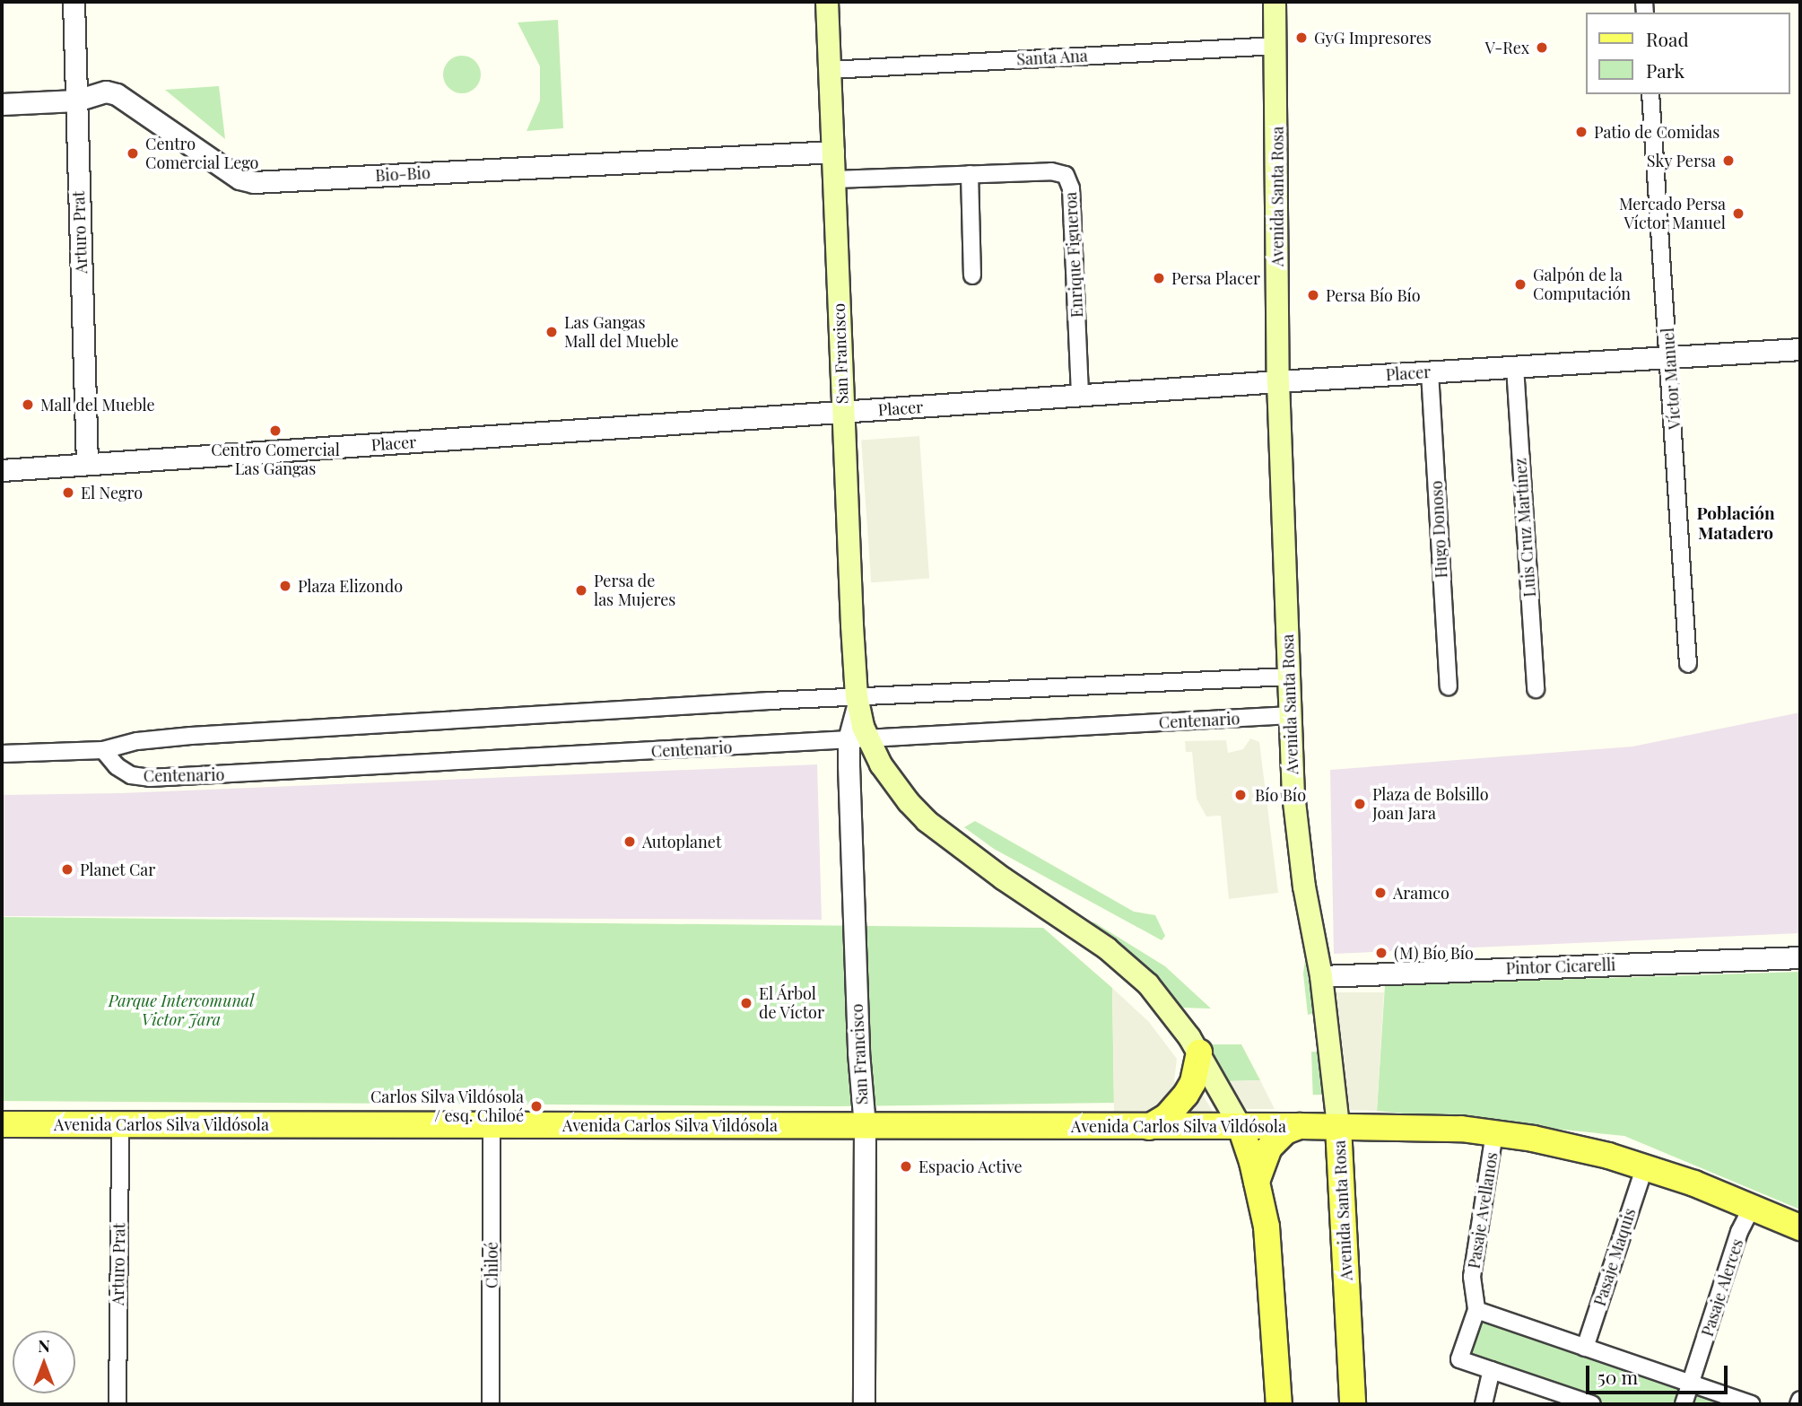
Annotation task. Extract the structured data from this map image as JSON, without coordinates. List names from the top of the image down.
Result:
{
  "streets": {
    "main road": ["Avenida Santa Rosa", "San Francisco", "Avenida Carlos Silva Vildósola"],
    "street": [
      "Santa Ana",
      "Bio-Bio",
      "Arturo Prat",
      "Enrique Figueroa",
      "Placer",
      "Víctor Manuel",
      "Luis Cruz Martínez",
      "Hugo Donoso",
      "Centenario",
      "Pintor Cicarelli",
      "Pasaje Avellanos",
      "Pasaje Maquis",
      "Chiloé",
      "Pasaje Alerces"
    ]
  },
  "crossings": [
    ["Santa Ana", "Avenida Santa Rosa"],
    ["Santa Ana", "San Francisco"],
    ["Bio-Bio", "Arturo Prat"],
    ["Bio-Bio", "San Francisco"],
    ["Avenida Santa Rosa", "Placer"],
    ["Avenida Santa Rosa", "Centenario"],
    ["Avenida Santa Rosa", "Pintor Cicarelli"],
    ["Avenida Santa Rosa", "Avenida Carlos Silva Vildósola"],
    ["Arturo Prat", "Placer"],
    ["Arturo Prat", "Avenida Carlos Silva Vildósola"],
    ["Enrique Figueroa", "San Francisco"],
    ["Enrique Figueroa", "Placer"],
    ["San Francisco", "Placer"],
    ["San Francisco", "Centenario"],
    ["San Francisco", "Avenida Carlos Silva Vildósola"],
    ["Placer", "Víctor Manuel"],
    ["Placer", "Luis Cruz Martínez"],
    ["Placer", "Hugo Donoso"],
    ["Avenida Carlos Silva Vildósola", "Pasaje Avellanos"],
    ["Avenida Carlos Silva Vildósola", "Pasaje Maquis"],
    ["Avenida Carlos Silva Vildósola", "Chiloé"],
    ["Avenida Carlos Silva Vildósola", "Pasaje Alerces"]
  ],
  "districts": ["Población Matadero"],
  "parks": ["Parque Intercomunal Victor Jara"],
  "places": [
    "GyG Impresores",
    "V-Rex",
    "Patio de Comidas",
    "Centro Comercial Lego",
    "Sky Persa",
    "Mercado Persa Víctor Manuel",
    "Persa Placer",
    "Galpón de la Computación",
    "Persa Bío Bío",
    "Las Gangas Mall del Mueble",
    "Mall del Mueble",
    "Centro Comercial Las Gangas",
    "El Negro",
    "Plaza Elizondo",
    "Persa de las Mujeres",
    "Bío Bío",
    "Plaza de Bolsillo Joan Jara",
    "Autoplanet",
    "Planet Car",
    "Aramco",
    "(M) Bío Bío",
    "El Árbol de Víctor",
    "Carlos Silva Vildósola / esq. Chiloé",
    "Espacio Active"
  ],
  "legend": ["Road", "Park"],
  "scale_bar": "50 m",
  "north": "top"
}
